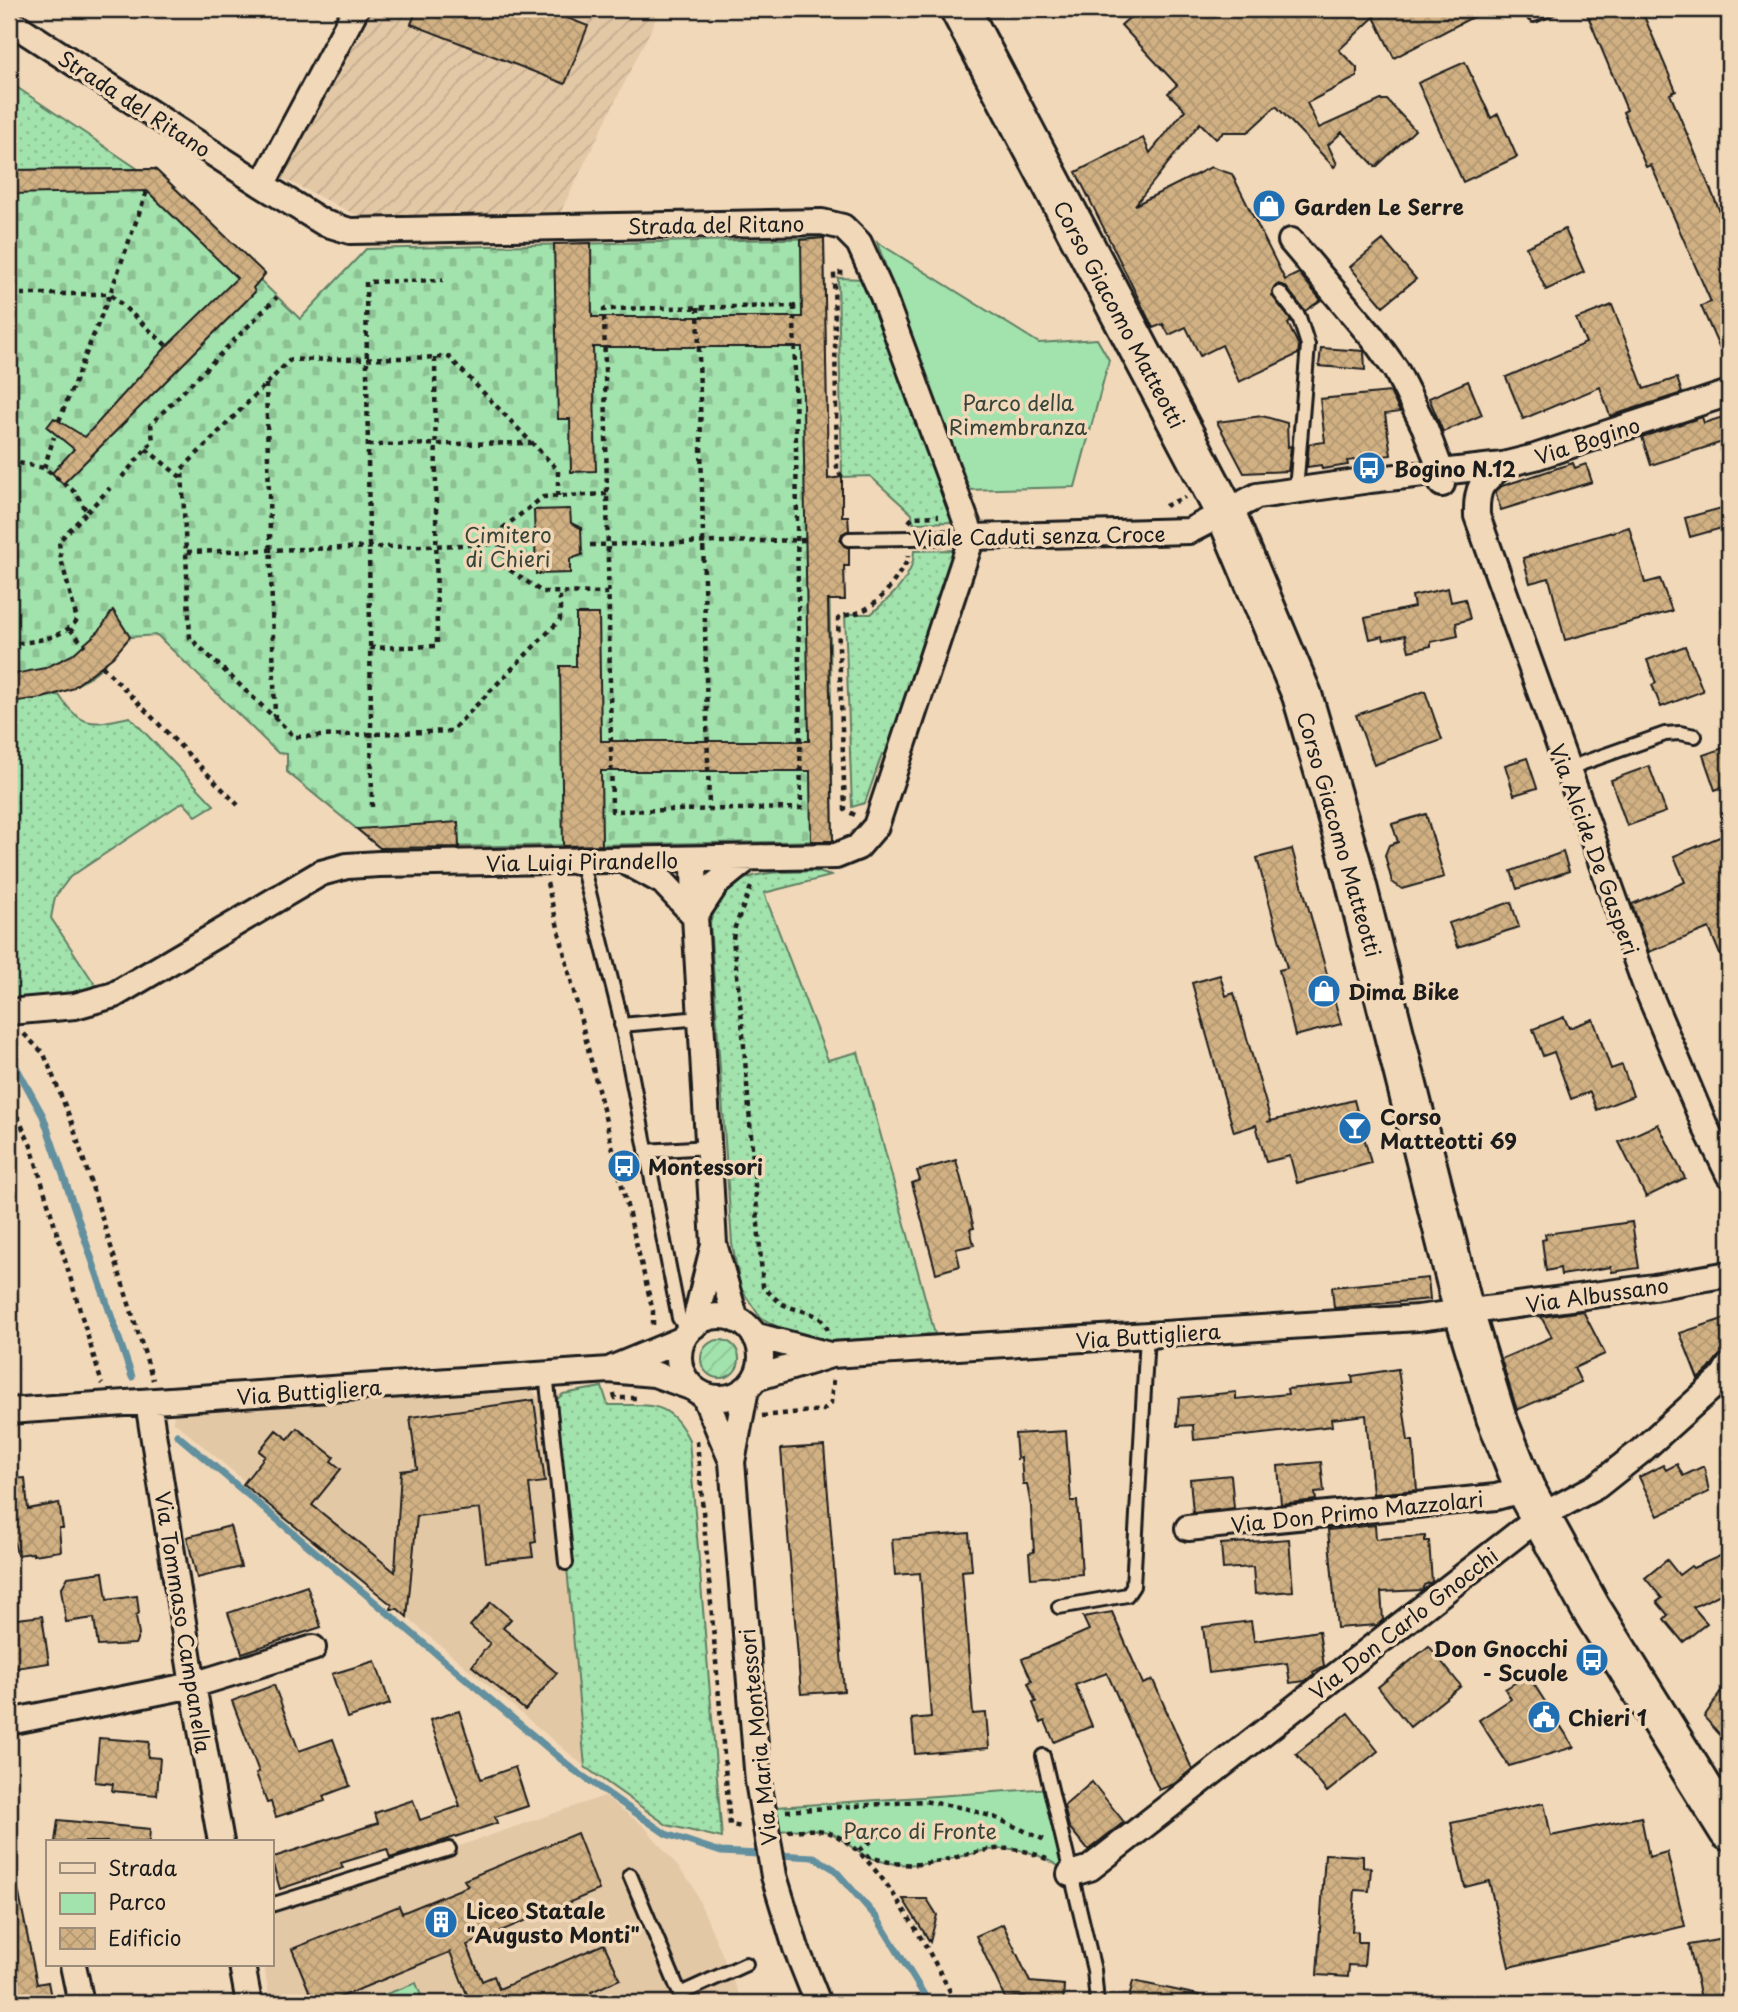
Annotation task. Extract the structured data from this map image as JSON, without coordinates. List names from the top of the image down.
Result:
{
  "streets": {
    "main road": ["Corso Giacomo Matteotti"],
    "street": [
      "Strada del Ritano",
      "Via Bogino",
      "Viale Caduti senza Croce",
      "Via Alcide De Gasperi",
      "Via Luigi Pirandello",
      "Via Albussano",
      "Via Buttigliera",
      "Via Don Primo Mazzolari",
      "Via Tommaso Campanella",
      "Via Don Carlo Gnocchi",
      "Via Maria Montessori"
    ]
  },
  "crossings": [
    ["Strada del Ritano", "Viale Caduti senza Croce"],
    ["Strada del Ritano", "Via Luigi Pirandello"],
    ["Corso Giacomo Matteotti", "Viale Caduti senza Croce"],
    ["Corso Giacomo Matteotti", "Via Albussano"],
    ["Corso Giacomo Matteotti", "Via Buttigliera"],
    ["Corso Giacomo Matteotti", "Via Don Primo Mazzolari"],
    ["Corso Giacomo Matteotti", "Via Don Carlo Gnocchi"],
    ["Via Bogino", "Via Alcide De Gasperi"],
    ["Viale Caduti senza Croce", "Via Luigi Pirandello"],
    ["Via Albussano", "Via Buttigliera"],
    ["Via Buttigliera", "Via Tommaso Campanella"],
    ["Via Buttigliera", "Via Maria Montessori"],
    ["Via Don Primo Mazzolari", "Via Don Carlo Gnocchi"]
  ],
  "parks": ["Parco della Rimembranza", "Cimitero di Chieri", "Parco di Fronte"],
  "places": {
    "shop": ["Garden Le Serre", "Dima Bike"],
    "bus stop": ["Bogino N.12", "Montessori", "Don Gnocchi - Scuole"],
    "bar": ["Corso Matteotti 69"],
    "public building": ["Chieri 1"],
    "building": ["Liceo Statale \"Augusto Monti\""]
  },
  "legend": ["Strada", "Parco", "Edificio"]
}
